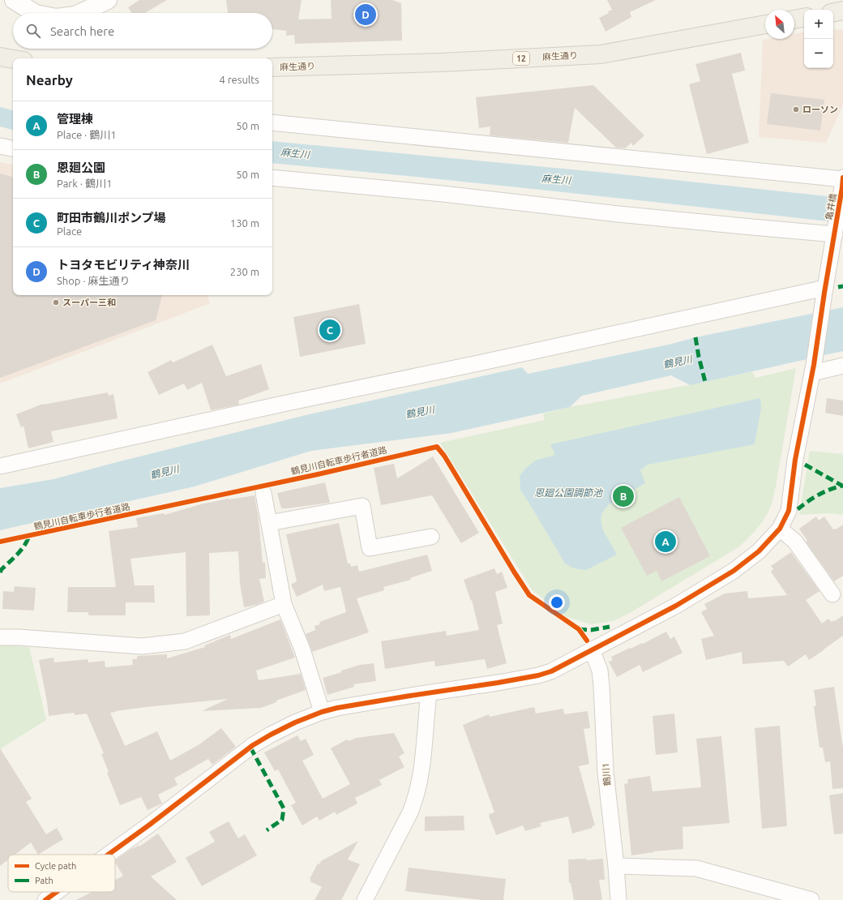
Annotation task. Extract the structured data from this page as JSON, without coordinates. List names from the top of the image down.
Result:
{
  "streets": {
    "main road": ["麻生通り", "12"],
    "street": ["亀井橋", "鶴川1"],
    "cycle path": ["鶴見川自転車歩行者道路"]
  },
  "crossings": [
    ["亀井橋", "鶴川1"]
  ],
  "water": ["麻生川", "鶴見川", "恩廻公園調節池"],
  "places": ["ローソン", "スーパー三和"],
  "legend": ["Cycle path", "Path"],
  "north": "top left",
  "page": {
    "pins": [
      "D",
      "C",
      "B",
      "A"
    ],
    "map_buttons": ["+", "−"],
    "search": "Search here",
    "heading": ["Nearby", "4 results"],
    "list": [
      {
        "mark": "A",
        "name": "管理棟",
        "note": "Place · 鶴川1",
        "value": "50 m"
      },
      {
        "mark": "B",
        "name": "恩廻公園",
        "note": "Park · 鶴川1",
        "value": "50 m"
      },
      {
        "mark": "C",
        "name": "町田市鶴川ポンプ場",
        "note": "Place",
        "value": "130 m"
      },
      {
        "mark": "D",
        "name": "トヨタモビリティ神奈川",
        "note": "Shop · 麻生通り",
        "value": "230 m"
      }
    ]
  }
}
